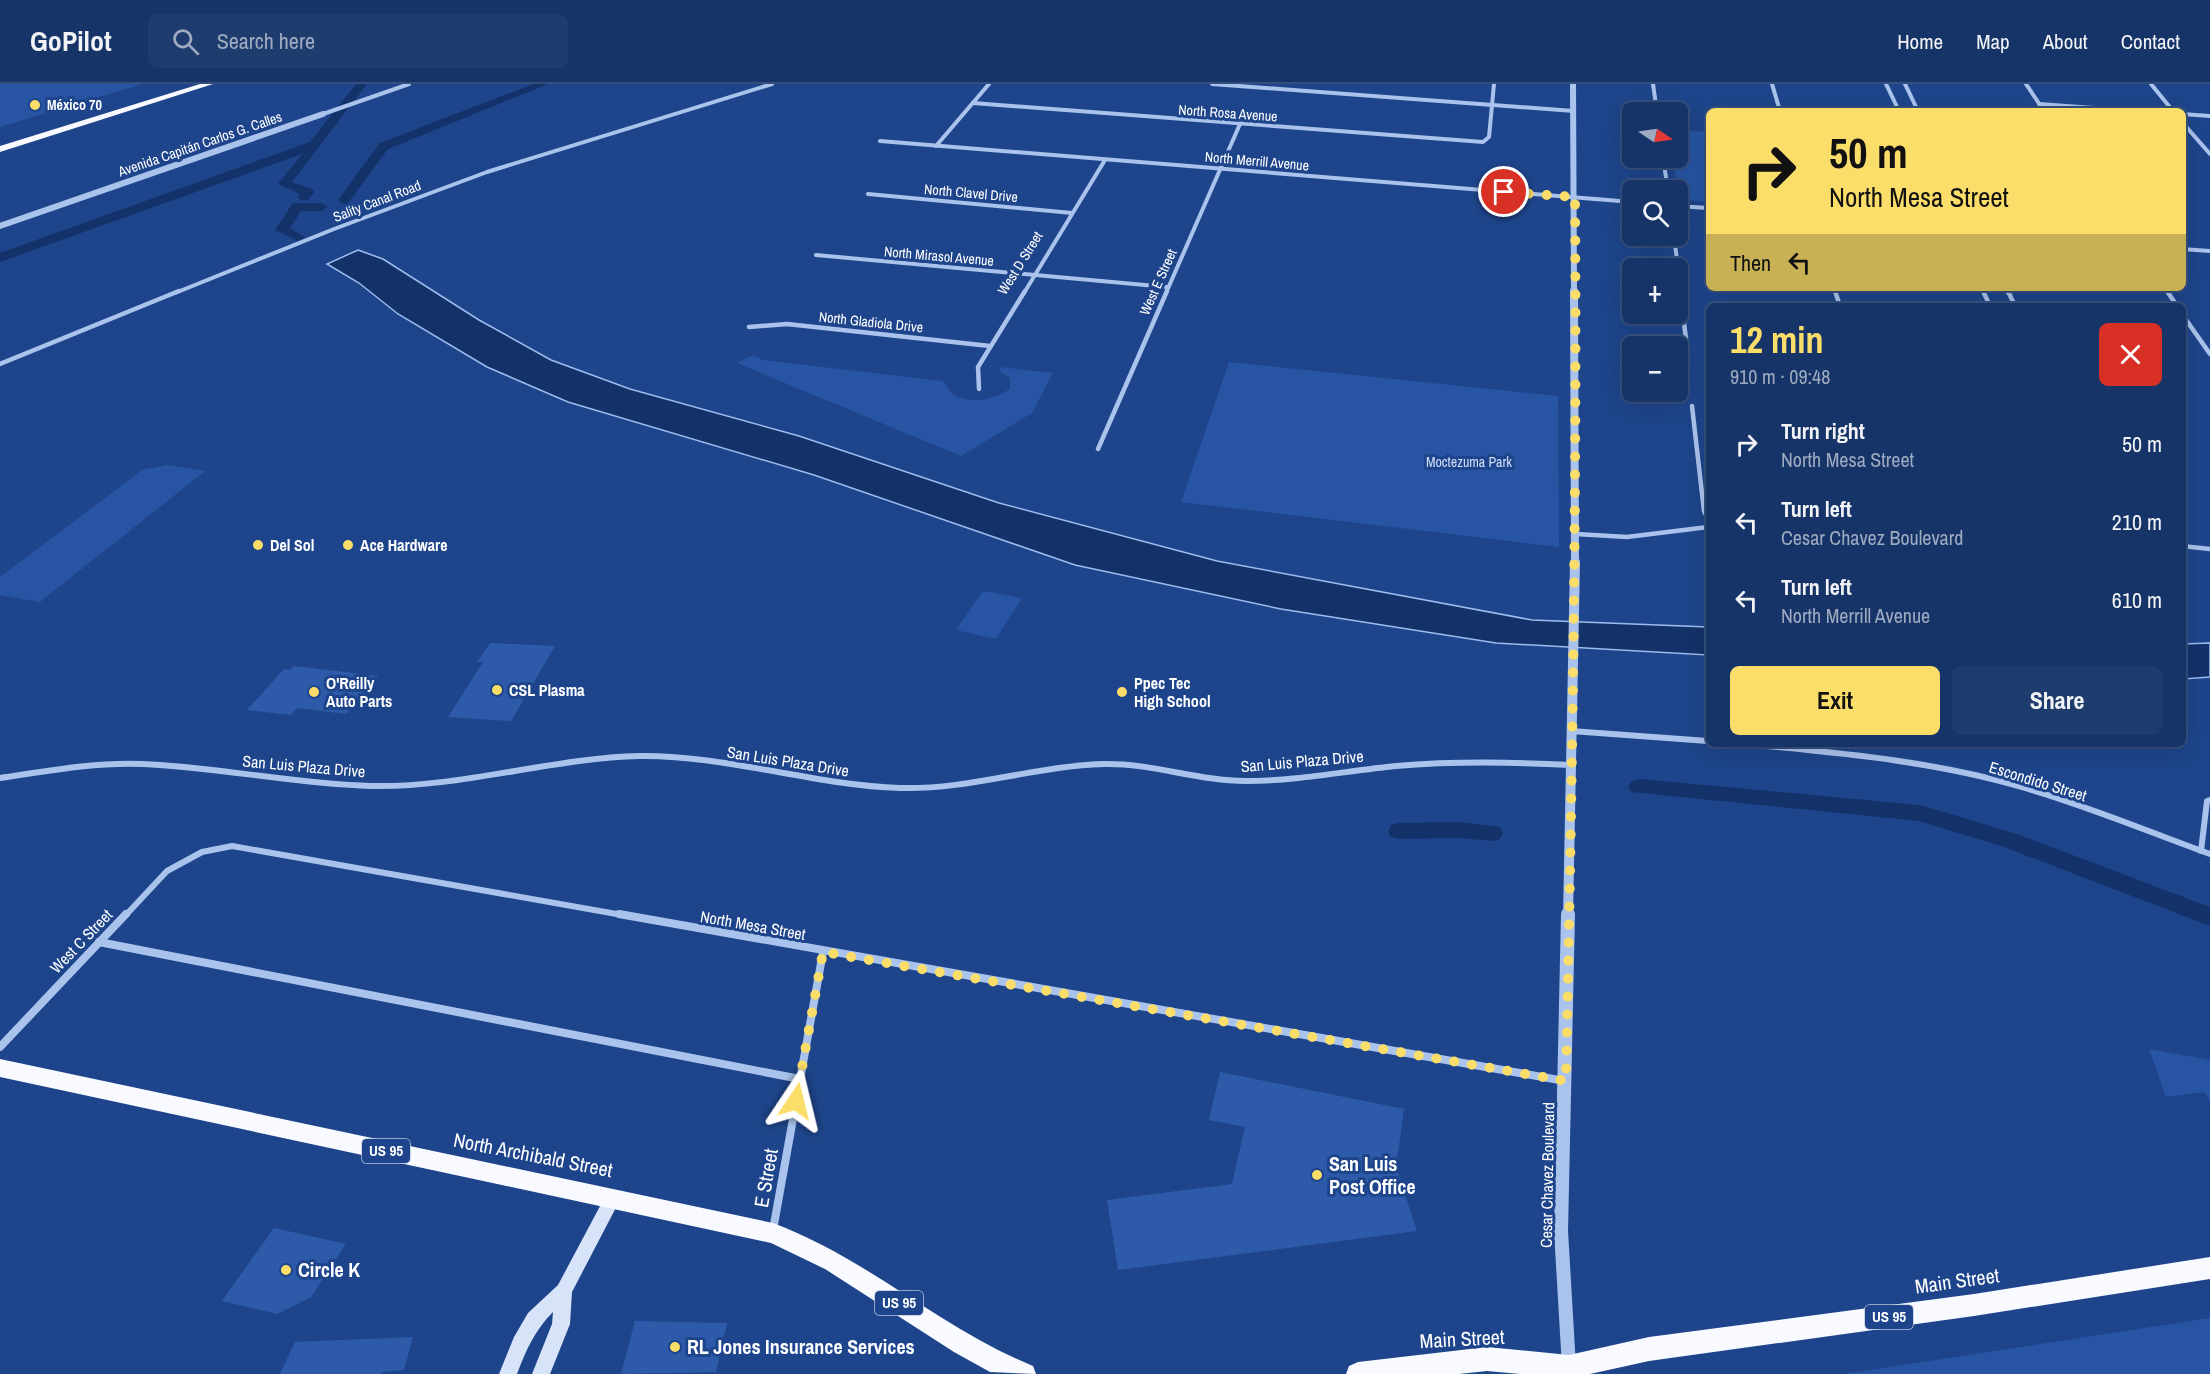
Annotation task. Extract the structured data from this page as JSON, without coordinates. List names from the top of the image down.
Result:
{
  "streets": {
    "highway": ["US 95", "North Archibald Street", "Main Street"],
    "street": [
      "North Rosa Avenue",
      "Avenida Capitán Carlos G. Calles",
      "North Merrill Avenue",
      "North Clavel Drive",
      "Sality Canal Road",
      "North Mirasol Avenue",
      "West D Street",
      "West E Street",
      "North Gladiola Drive",
      "San Luis Plaza Drive",
      "Escondido Street",
      "North Mesa Street",
      "West C Street",
      "Cesar Chavez Boulevard",
      "E Street"
    ]
  },
  "crossings": [
    ["North Rosa Avenue", "West E Street"],
    ["North Merrill Avenue", "West D Street"],
    ["North Merrill Avenue", "West E Street"],
    ["North Merrill Avenue", "Cesar Chavez Boulevard"],
    ["North Clavel Drive", "West D Street"],
    ["North Mirasol Avenue", "West D Street"],
    ["North Mirasol Avenue", "West E Street"],
    ["West D Street", "North Gladiola Drive"],
    ["San Luis Plaza Drive", "Cesar Chavez Boulevard"],
    ["North Mesa Street", "West C Street"],
    ["North Mesa Street", "Cesar Chavez Boulevard"],
    ["North Mesa Street", "E Street"],
    ["North Archibald Street", "E Street"],
    ["Cesar Chavez Boulevard", "Main Street"]
  ],
  "parks": ["Moctezuma Park"],
  "places": [
    "México 70",
    "Del Sol",
    "Ace Hardware",
    "CSL Plasma",
    "O'Reilly Auto Parts",
    "Ppec Tec High School",
    "San Luis Post Office",
    "Circle K",
    "RL Jones Insurance Services"
  ],
  "north": "right",
  "page": {
    "header": "GoPilot",
    "search": "Search here",
    "nav": [
      "Home",
      "Map",
      "About",
      "Contact"
    ],
    "map_buttons": ["+", "−"],
    "turn": ["50 m", "North Mesa Street"],
    "then": "Then",
    "heading": ["12 min", "910 m · 09:48"],
    "list": [
      {
        "name": "Turn right",
        "note": "North Mesa Street",
        "value": "50 m"
      },
      {
        "name": "Turn left",
        "note": "Cesar Chavez Boulevard",
        "value": "210 m"
      },
      {
        "name": "Turn left",
        "note": "North Merrill Avenue",
        "value": "610 m"
      }
    ],
    "buttons": ["Exit", "Share"]
  }
}
